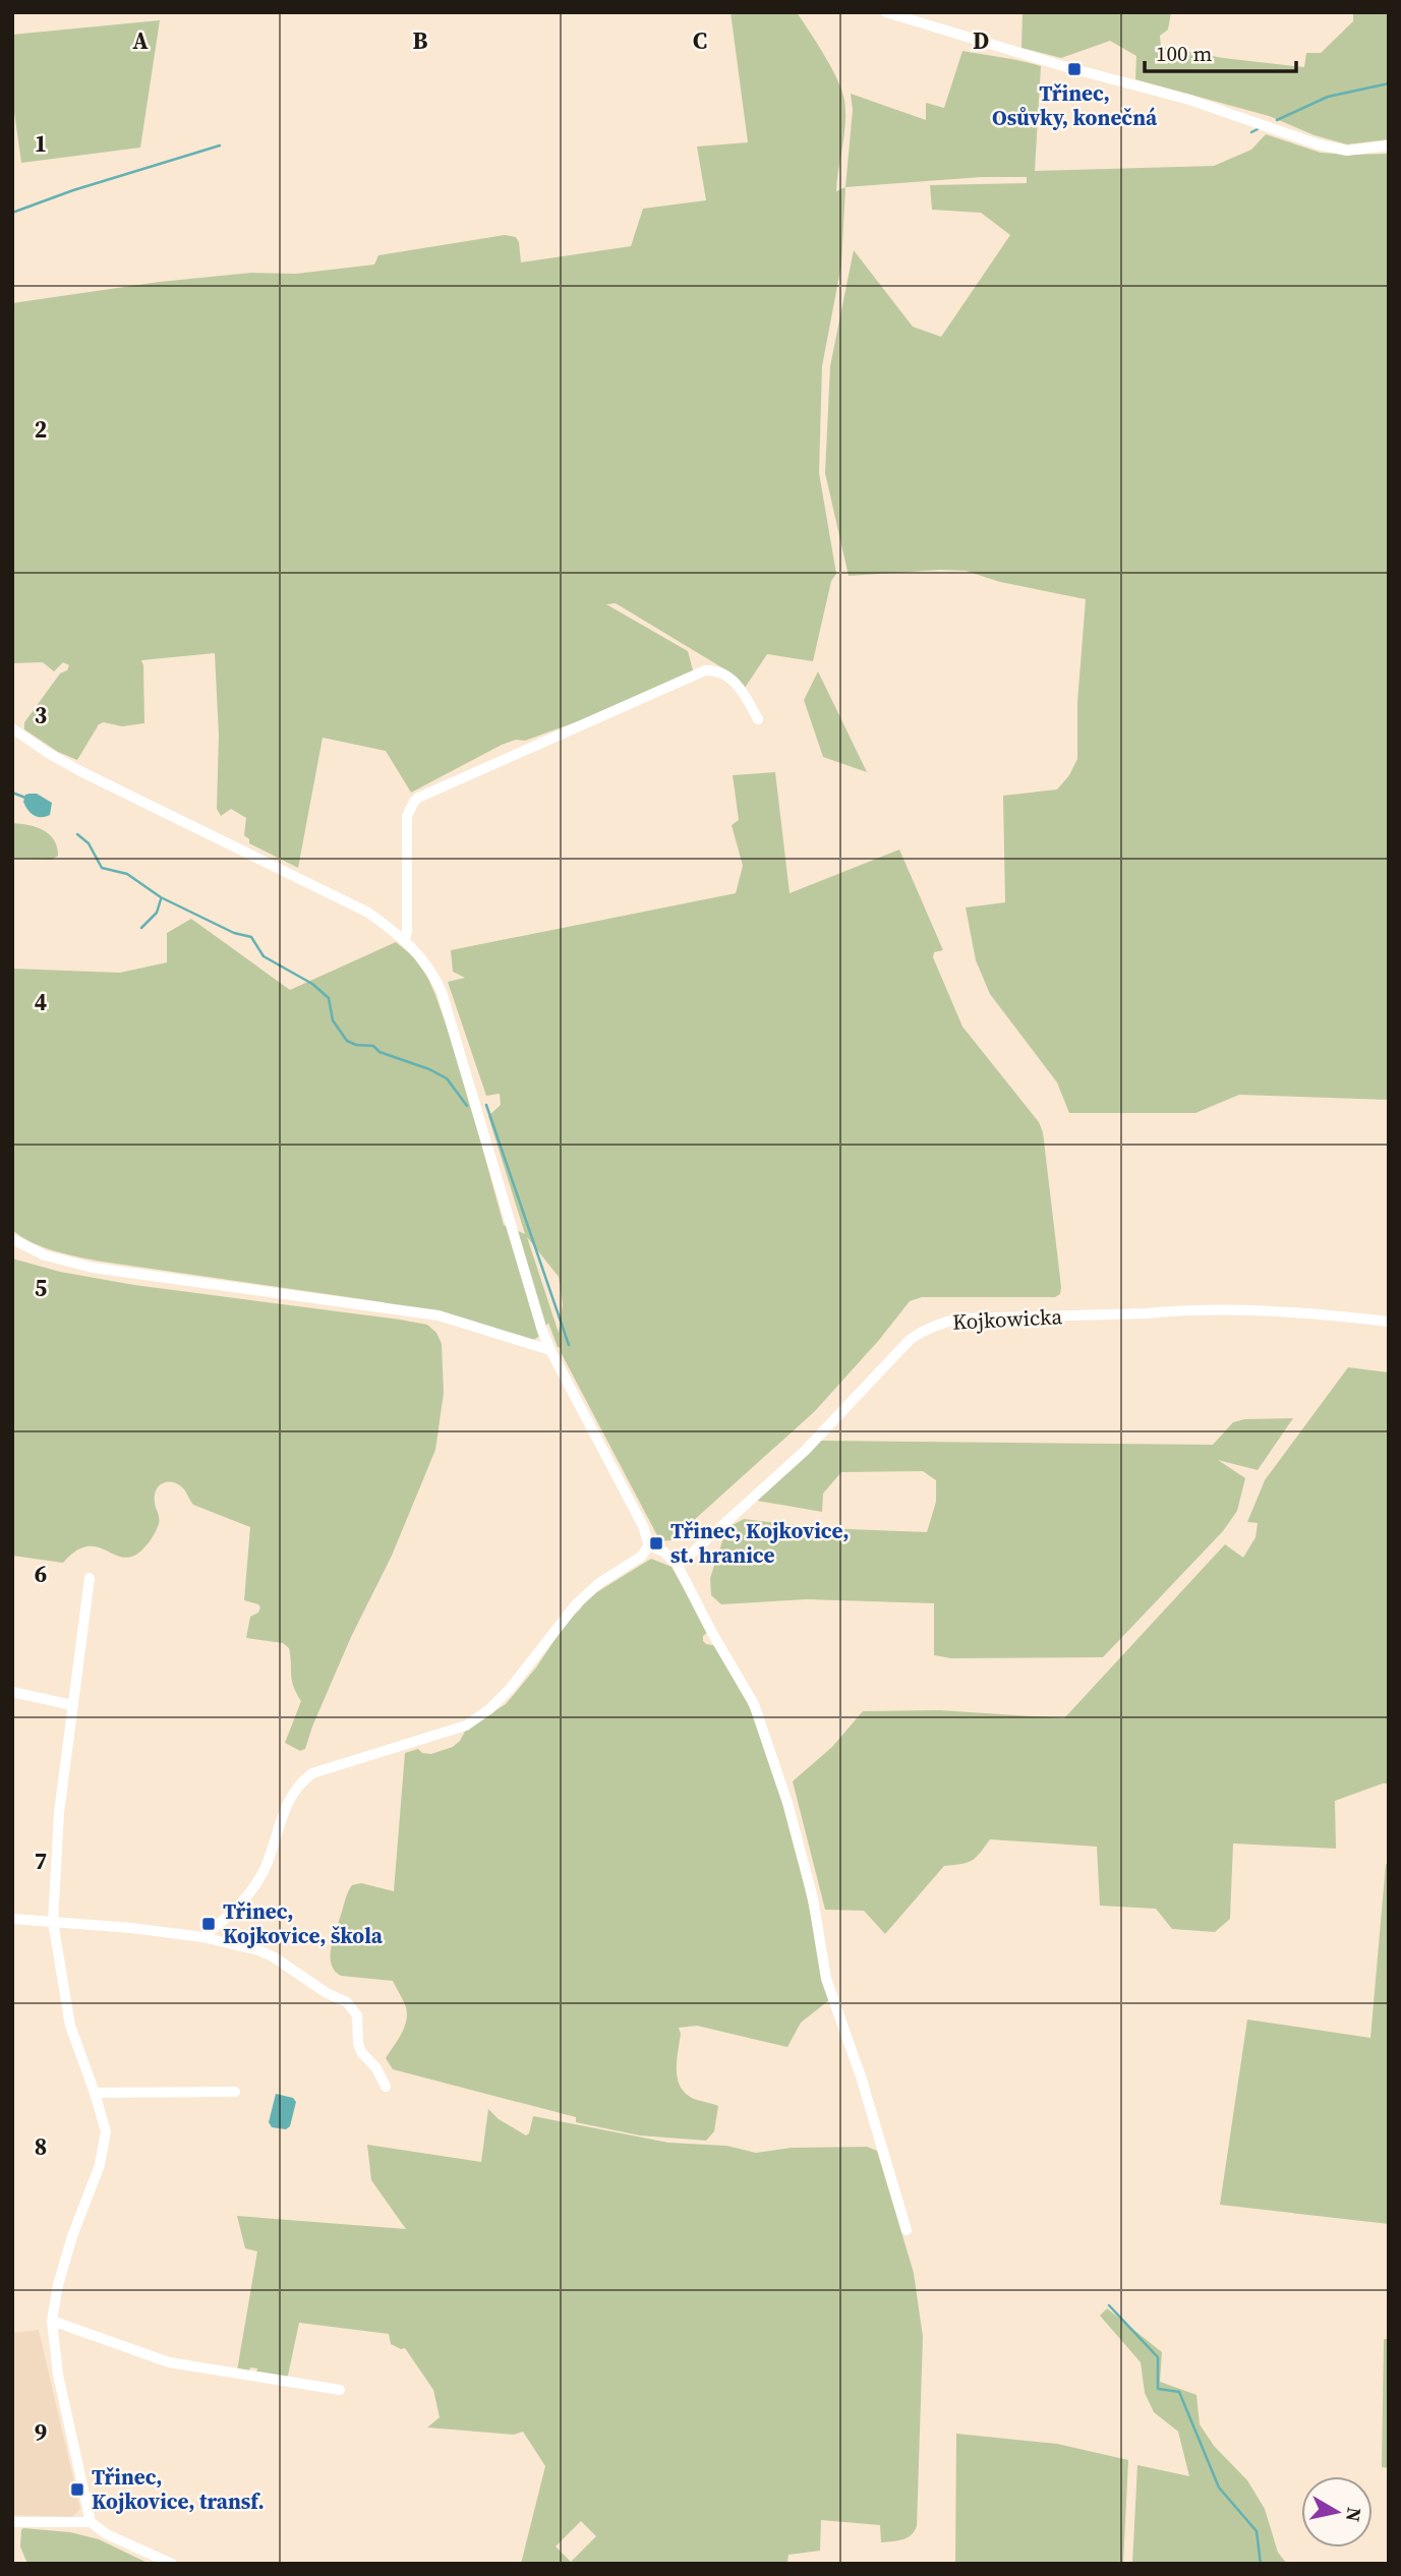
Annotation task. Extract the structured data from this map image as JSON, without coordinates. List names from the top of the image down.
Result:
{
  "streets": {
    "street": ["Kojkowicka"]
  },
  "places": {
    "transit": [
      "Třinec, Osůvky, konečná",
      "Třinec, Kojkovice, st. hranice",
      "Třinec, Kojkovice, škola",
      "Třinec, Kojkovice, transf."
    ]
  },
  "scale_bar": "100 m",
  "north": "right",
  "grid": {
    "columns": [
      "A",
      "B",
      "C",
      "D"
    ],
    "rows": [
      "1",
      "2",
      "3",
      "4",
      "5",
      "6",
      "7",
      "8",
      "9"
    ]
  }
}
